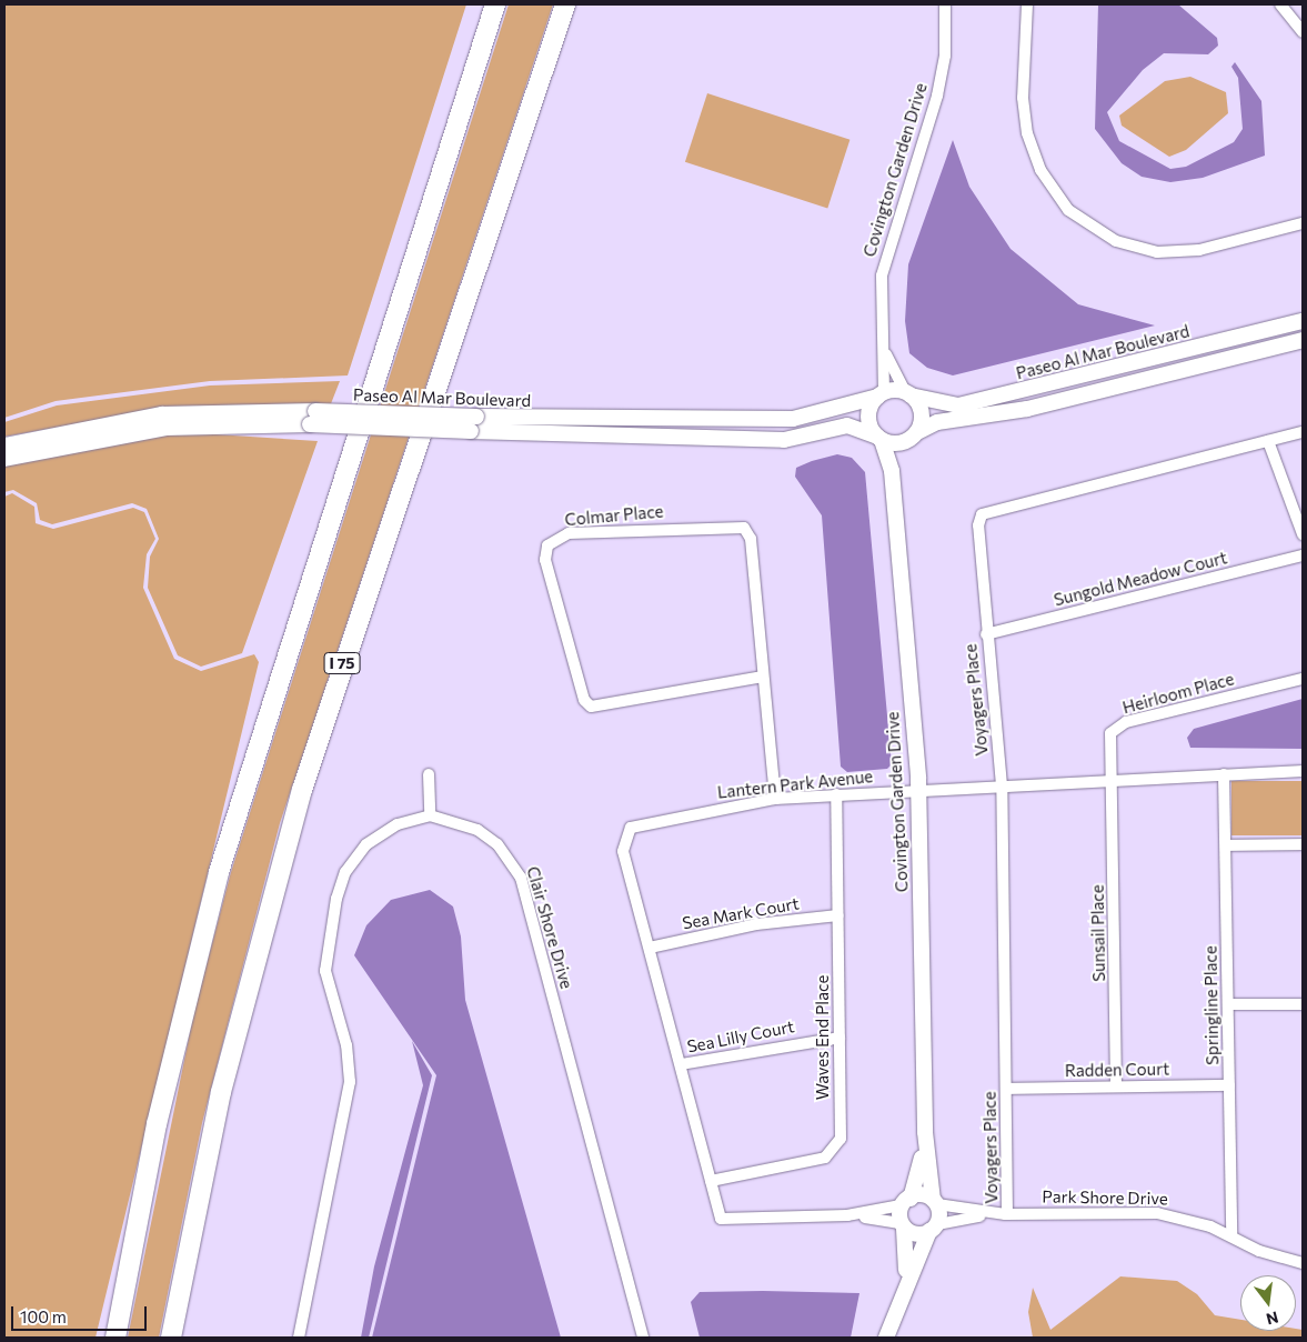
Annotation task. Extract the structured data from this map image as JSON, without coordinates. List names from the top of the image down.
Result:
{
  "streets": {
    "highway": ["I 75"],
    "main road": ["Covington Garden Drive", "Paseo Al Mar Boulevard"],
    "street": [
      "Colmar Place",
      "Sungold Meadow Court",
      "Heirloom Place",
      "Voyagers Place",
      "Lantern Park Avenue",
      "Sea Mark Court",
      "Clair Shore Drive",
      "Sunsail Place",
      "Springline Place",
      "Sea Lilly Court",
      "Waves End Place",
      "Radden Court",
      "Park Shore Drive"
    ]
  },
  "crossings": [
    ["Covington Garden Drive", "Paseo Al Mar Boulevard"],
    ["Covington Garden Drive", "Lantern Park Avenue"],
    ["Covington Garden Drive", "Park Shore Drive"],
    ["Colmar Place", "Lantern Park Avenue"],
    ["Sungold Meadow Court", "Voyagers Place"],
    ["Heirloom Place", "Lantern Park Avenue"],
    ["Heirloom Place", "Sunsail Place"],
    ["Voyagers Place", "Lantern Park Avenue"],
    ["Voyagers Place", "Radden Court"],
    ["Voyagers Place", "Park Shore Drive"],
    ["Lantern Park Avenue", "Sea Mark Court"],
    ["Lantern Park Avenue", "Sunsail Place"],
    ["Lantern Park Avenue", "Springline Place"],
    ["Lantern Park Avenue", "Sea Lilly Court"],
    ["Lantern Park Avenue", "Waves End Place"],
    ["Sea Mark Court", "Waves End Place"],
    ["Sunsail Place", "Radden Court"],
    ["Springline Place", "Radden Court"],
    ["Springline Place", "Park Shore Drive"],
    ["Sea Lilly Court", "Waves End Place"]
  ],
  "scale_bar": "100 m",
  "north": "bottom"
}
